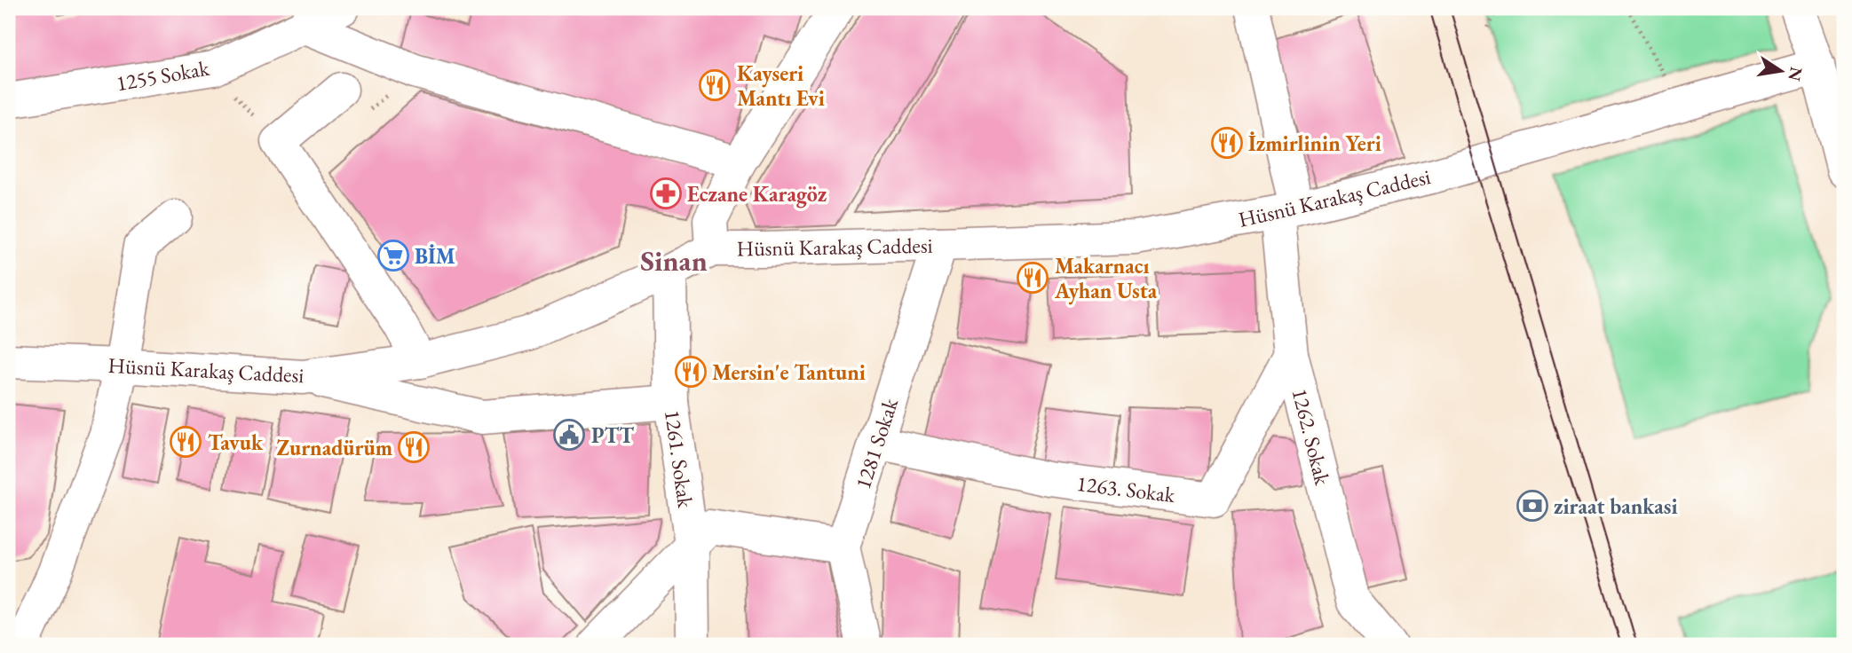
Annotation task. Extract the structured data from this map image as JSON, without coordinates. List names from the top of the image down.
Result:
{
  "streets": {
    "street": [
      "1255 Sokak",
      "Hüsnü Karakaş Caddesi",
      "1262. Sokak",
      "1281 Sokak",
      "1261. Sokak",
      "1263. Sokak"
    ]
  },
  "crossings": [
    ["Hüsnü Karakaş Caddesi", "1262. Sokak"],
    ["Hüsnü Karakaş Caddesi", "1281 Sokak"],
    ["Hüsnü Karakaş Caddesi", "1261. Sokak"],
    ["1262. Sokak", "1263. Sokak"],
    ["1281 Sokak", "1263. Sokak"]
  ],
  "districts": ["Sinan"],
  "places": {
    "restaurant": [
      "Kayseri Mantı Evi",
      "İzmirlinin Yeri",
      "Makarnacı Ayhan Usta",
      "Mersin'e Tantuni",
      "Tavuk",
      "Zurnadürüm"
    ],
    "pharmacy": ["Eczane Karagöz"],
    "supermarket": ["BİM"],
    "public building": ["PTT"],
    "bank": ["ziraat bankasi"]
  },
  "north": "right"
}
